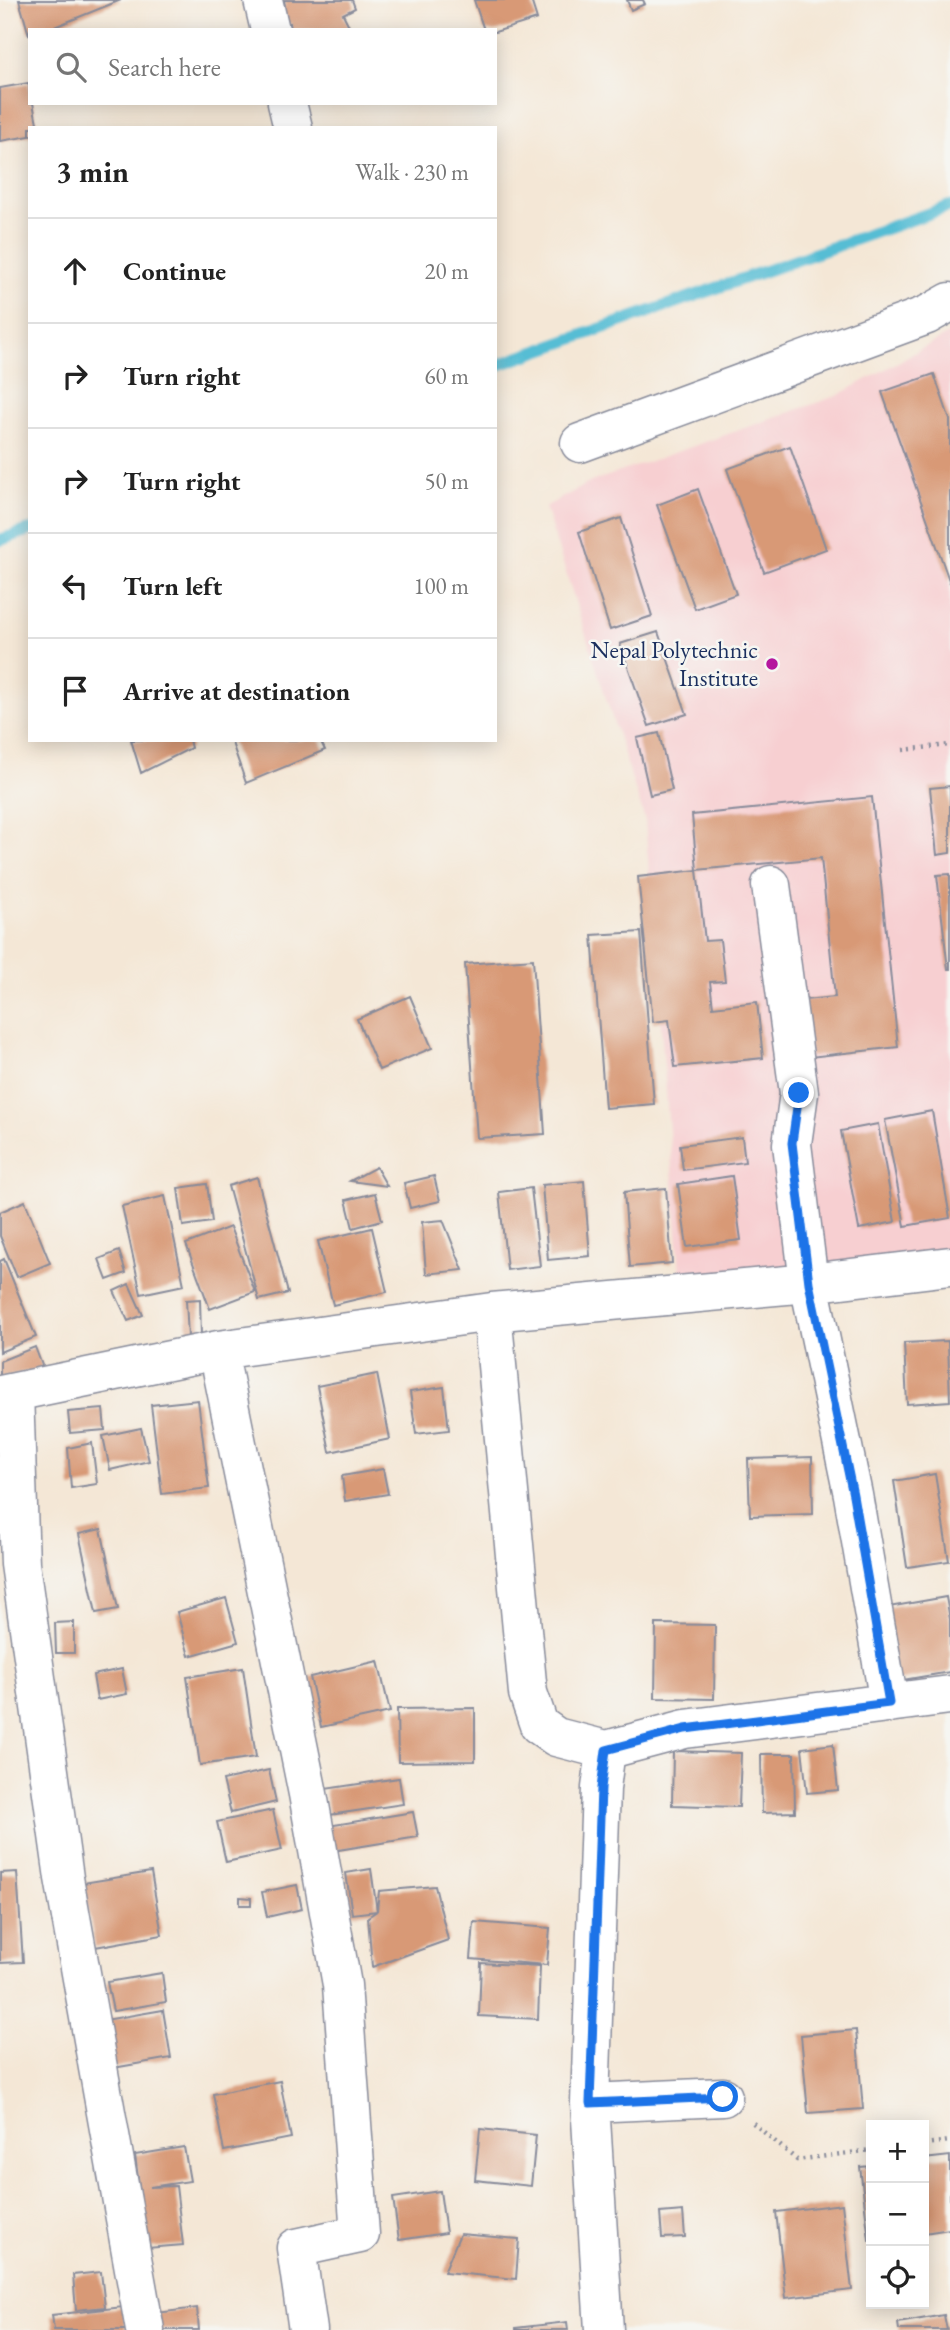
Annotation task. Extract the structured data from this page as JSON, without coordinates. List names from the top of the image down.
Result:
{
  "places": ["Nepal Polytechnic Institute"],
  "page": {
    "search": "Search here",
    "heading": ["3 min", "Walk · 230 m"],
    "list": [
      ["Continue", "20 m"],
      ["Turn right", "60 m"],
      ["Turn right", "50 m"],
      ["Turn left", "100 m"],
      "Arrive at destination"
    ],
    "map_buttons": ["+", "−"]
  }
}
